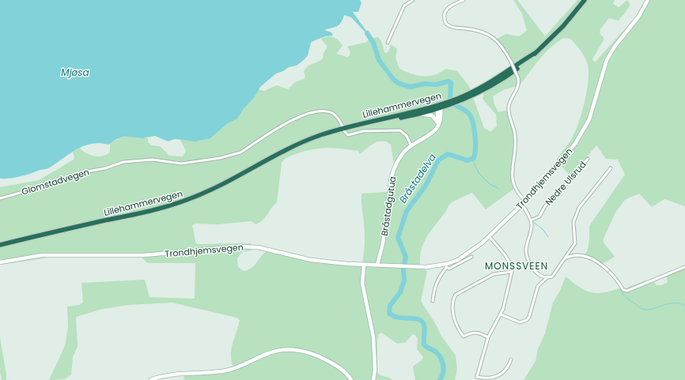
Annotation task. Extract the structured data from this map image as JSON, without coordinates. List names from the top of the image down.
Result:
{
  "streets": {
    "highway": ["Lillehammervegen"],
    "main road": ["Trondhjemsvegen", "Bråstadgutua"],
    "street": ["Glomstadvegen", "Nedre Ulsrud"]
  },
  "crossings": [
    ["Trondhjemsvegen", "Bråstadgutua"]
  ],
  "districts": ["MONSSVEEN"],
  "water": ["Mjøsa", "Bråstadelva"]
}
